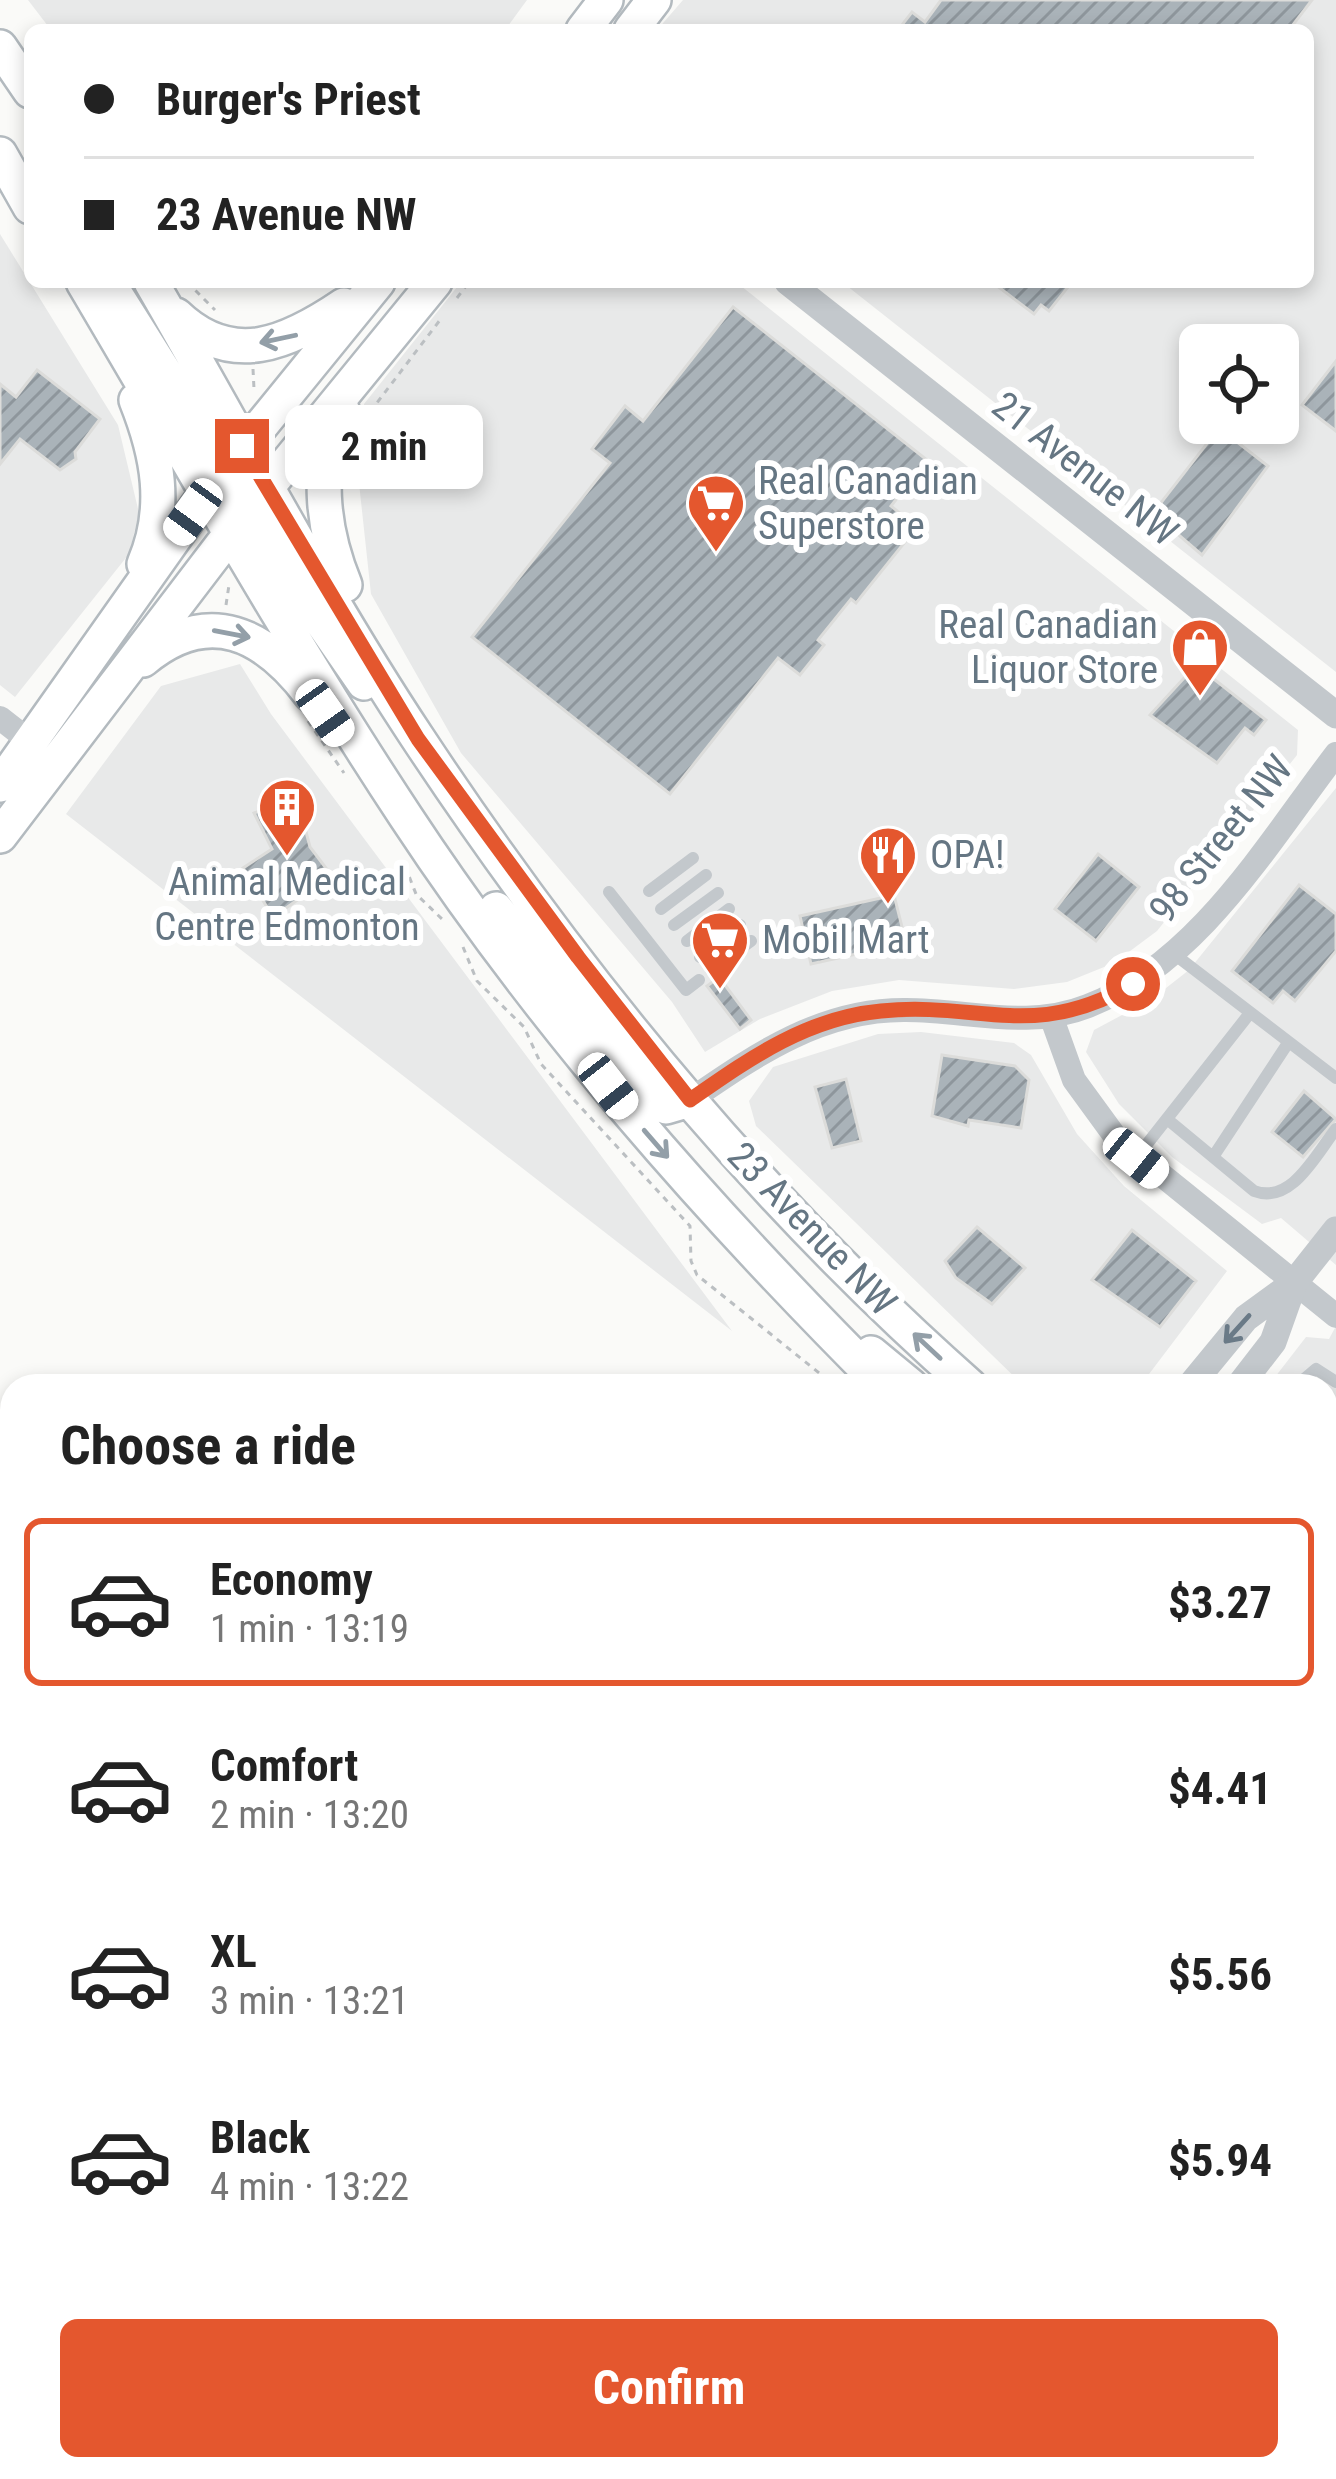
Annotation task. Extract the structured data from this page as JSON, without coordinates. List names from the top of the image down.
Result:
{
  "streets": {
    "main road": ["23 Avenue NW"],
    "street": ["21 Avenue NW", "98 Street NW"]
  },
  "crossings": [
    ["98 Street NW", "23 Avenue NW"]
  ],
  "places": {
    "supermarket": ["Real Canadian Superstore", "Mobil Mart"],
    "shop": ["Real Canadian Liquor Store"],
    "building": ["Animal Medical Centre Edmonton"],
    "restaurant": ["OPA!"]
  },
  "page": {
    "banner": ["Burger's Priest", "23 Avenue NW"],
    "bubble": "2 min",
    "heading": "Choose a ride",
    "list": [
      {
        "name": "Economy",
        "note": "1 min · 13:19",
        "value": "$3.27"
      },
      {
        "name": "Comfort",
        "note": "2 min · 13:20",
        "value": "$4.41"
      },
      {
        "name": "XL",
        "note": "3 min · 13:21",
        "value": "$5.56"
      },
      {
        "name": "Black",
        "note": "4 min · 13:22",
        "value": "$5.94"
      }
    ],
    "buttons": "Confirm"
  }
}
